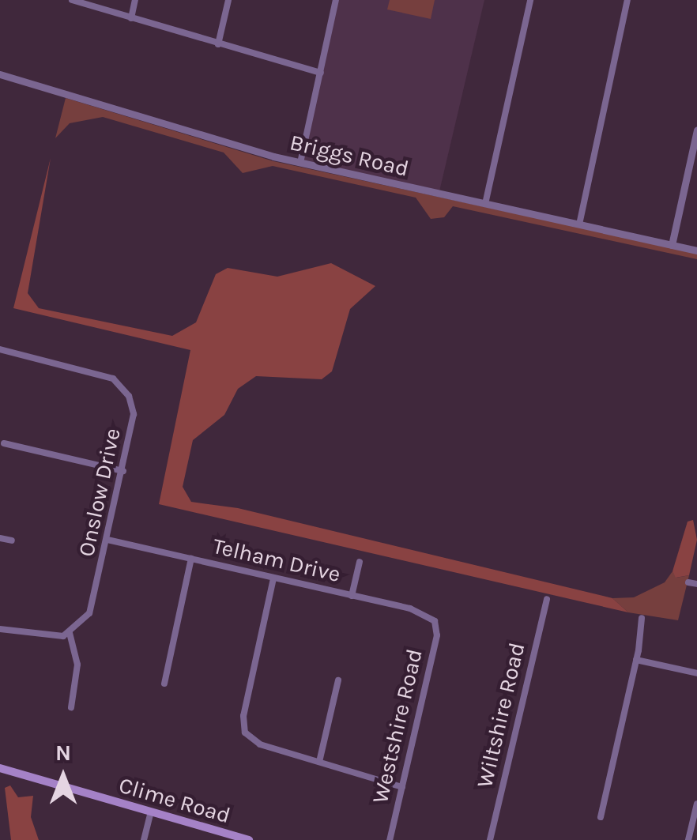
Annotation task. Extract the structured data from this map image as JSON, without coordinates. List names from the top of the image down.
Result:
{
  "streets": {
    "main road": ["Clime Road"],
    "street": [
      "Briggs Road",
      "Onslow Drive",
      "Telham Drive",
      "Wiltshire Road",
      "Westshire Road"
    ]
  },
  "crossings": [
    ["Onslow Drive", "Telham Drive"],
    ["Telham Drive", "Westshire Road"]
  ],
  "north": "top"
}
